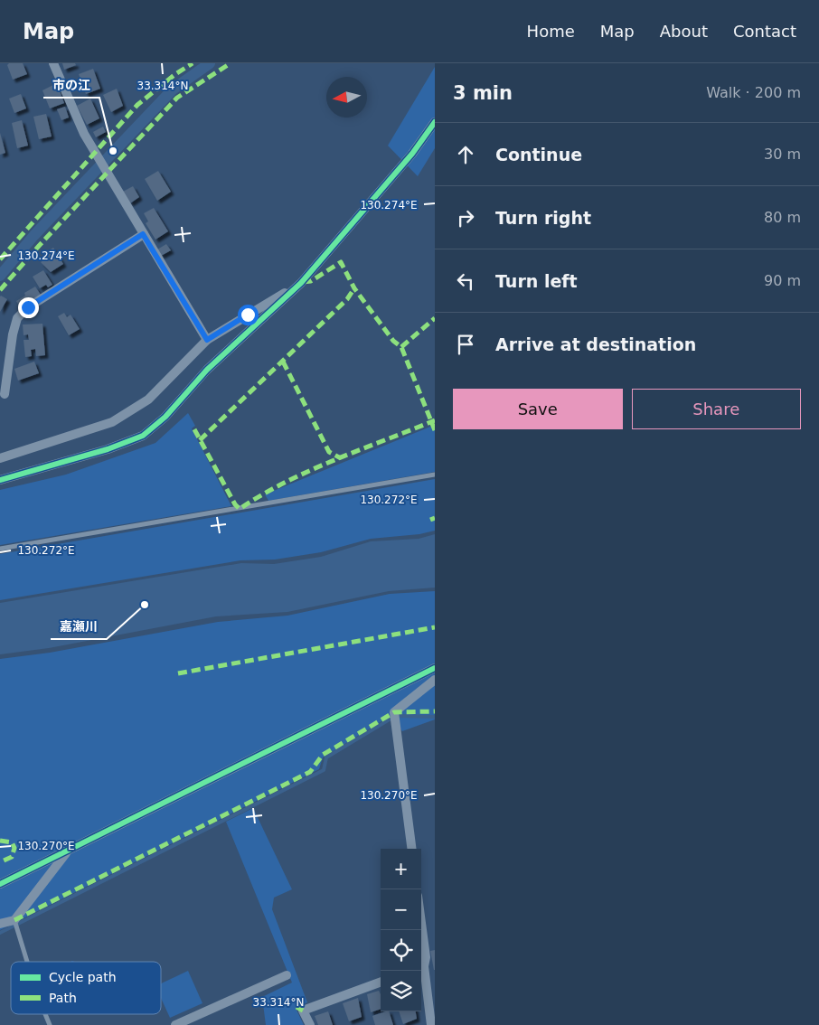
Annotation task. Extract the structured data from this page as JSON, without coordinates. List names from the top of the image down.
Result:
{
  "places": ["市の江", "嘉瀬川"],
  "legend": ["Cycle path", "Path"],
  "north": "left",
  "page": {
    "header": "Map",
    "nav": [
      "Home",
      "Map",
      "About",
      "Contact"
    ],
    "heading": ["3 min", "Walk · 200 m"],
    "list": [
      ["Continue", "30 m"],
      ["Turn right", "80 m"],
      ["Turn left", "90 m"],
      "Arrive at destination"
    ],
    "buttons": ["Save", "Share"],
    "map_buttons": ["+", "−"]
  },
  "coordinates": [
    "33.314°N",
    "130.274°E",
    "130.272°E",
    "130.270°E"
  ]
}
